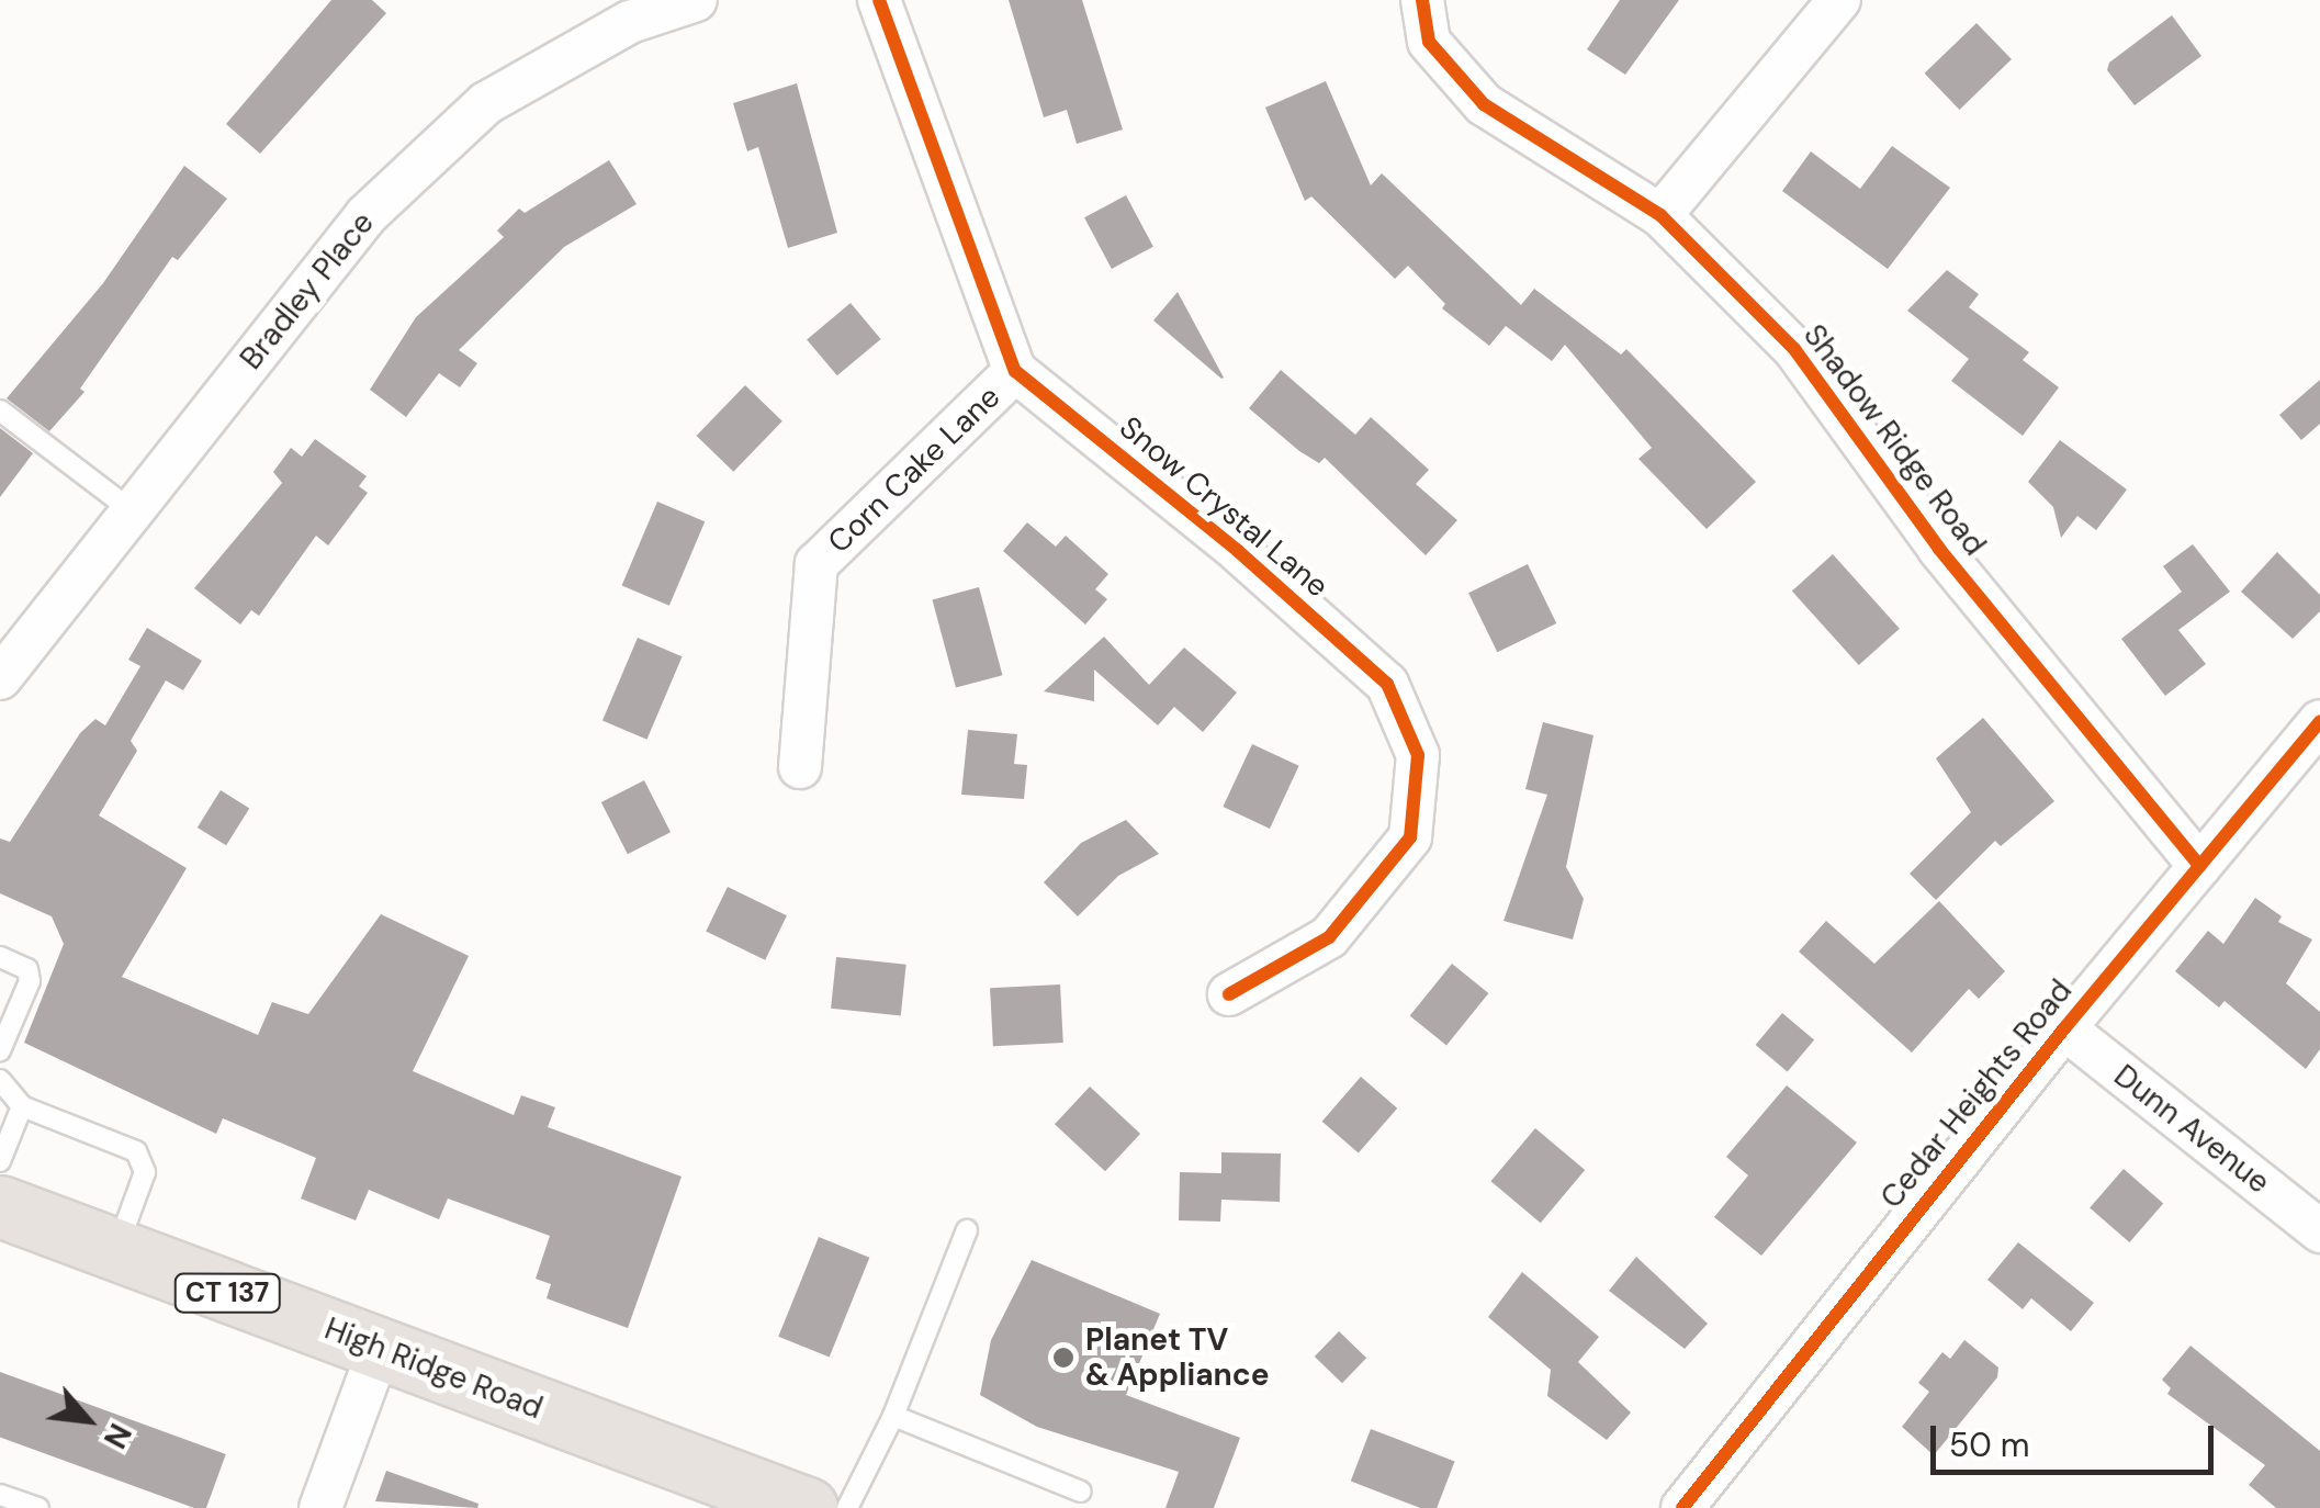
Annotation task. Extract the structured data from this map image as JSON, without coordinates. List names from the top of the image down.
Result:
{
  "streets": {
    "main road": ["CT 137", "High Ridge Road"],
    "street": [
      "Bradley Place",
      "Shadow Ridge Road",
      "Corn Cake Lane",
      "Snow Crystal Lane",
      "Cedar Heights Road",
      "Dunn Avenue"
    ]
  },
  "crossings": [
    ["Shadow Ridge Road", "Cedar Heights Road"],
    ["Corn Cake Lane", "Snow Crystal Lane"],
    ["Cedar Heights Road", "Dunn Avenue"]
  ],
  "places": ["Planet TV & Appliance"],
  "scale_bar": "50 m",
  "north": "bottom right"
}
